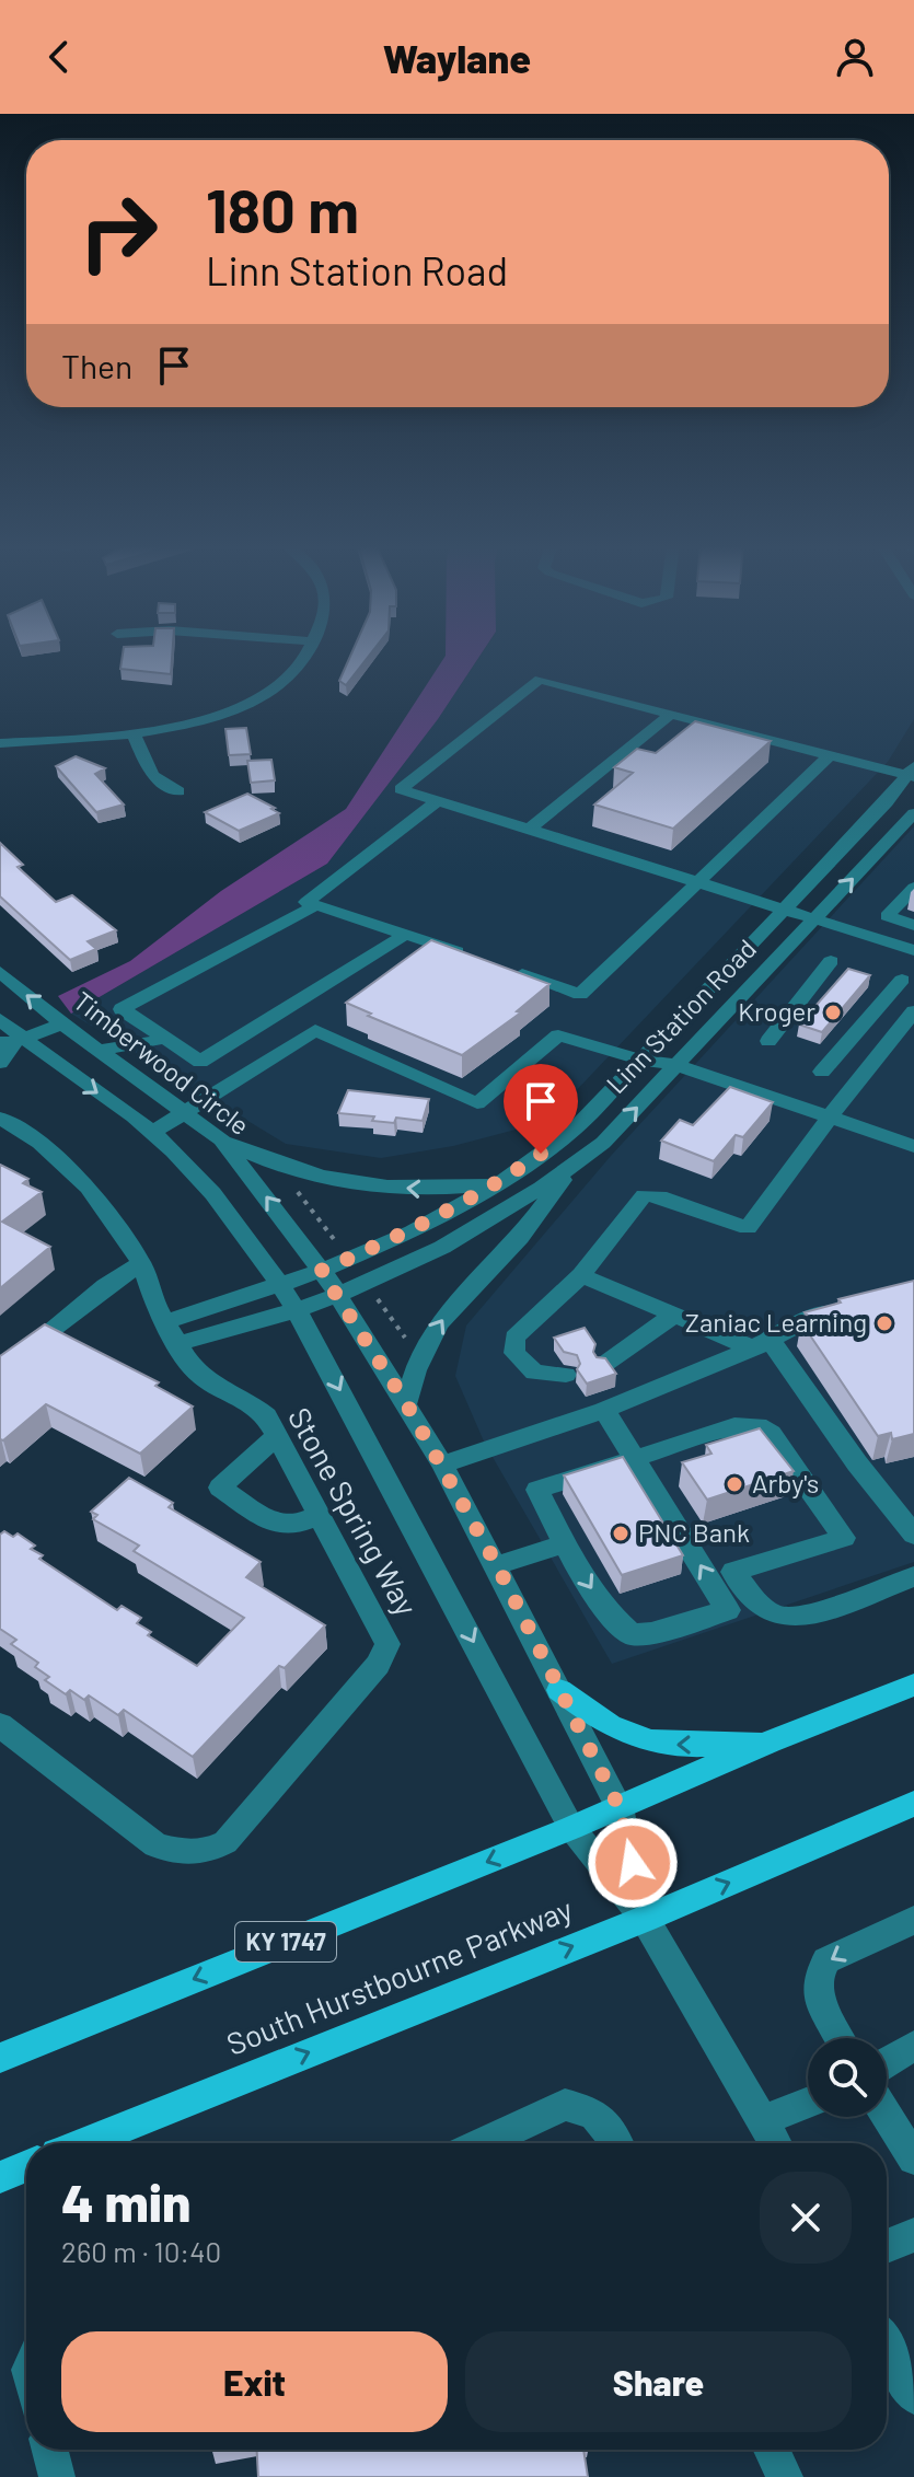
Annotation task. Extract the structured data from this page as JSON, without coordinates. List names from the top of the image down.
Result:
{
  "streets": {
    "main road": ["KY 1747", "South Hurstbourne Parkway"],
    "street": ["Linn Station Road", "Timberwood Circle", "Stone Spring Way"]
  },
  "crossings": [
    ["Linn Station Road", "Timberwood Circle"]
  ],
  "places": [
    "Kroger",
    "Zaniac Learning",
    "Arby's",
    "PNC Bank"
  ],
  "page": {
    "header": "Waylane",
    "turn": ["180 m", "Linn Station Road"],
    "then": "Then",
    "heading": ["4 min", "260 m · 10:40"],
    "buttons": ["Exit", "Share"]
  }
}
